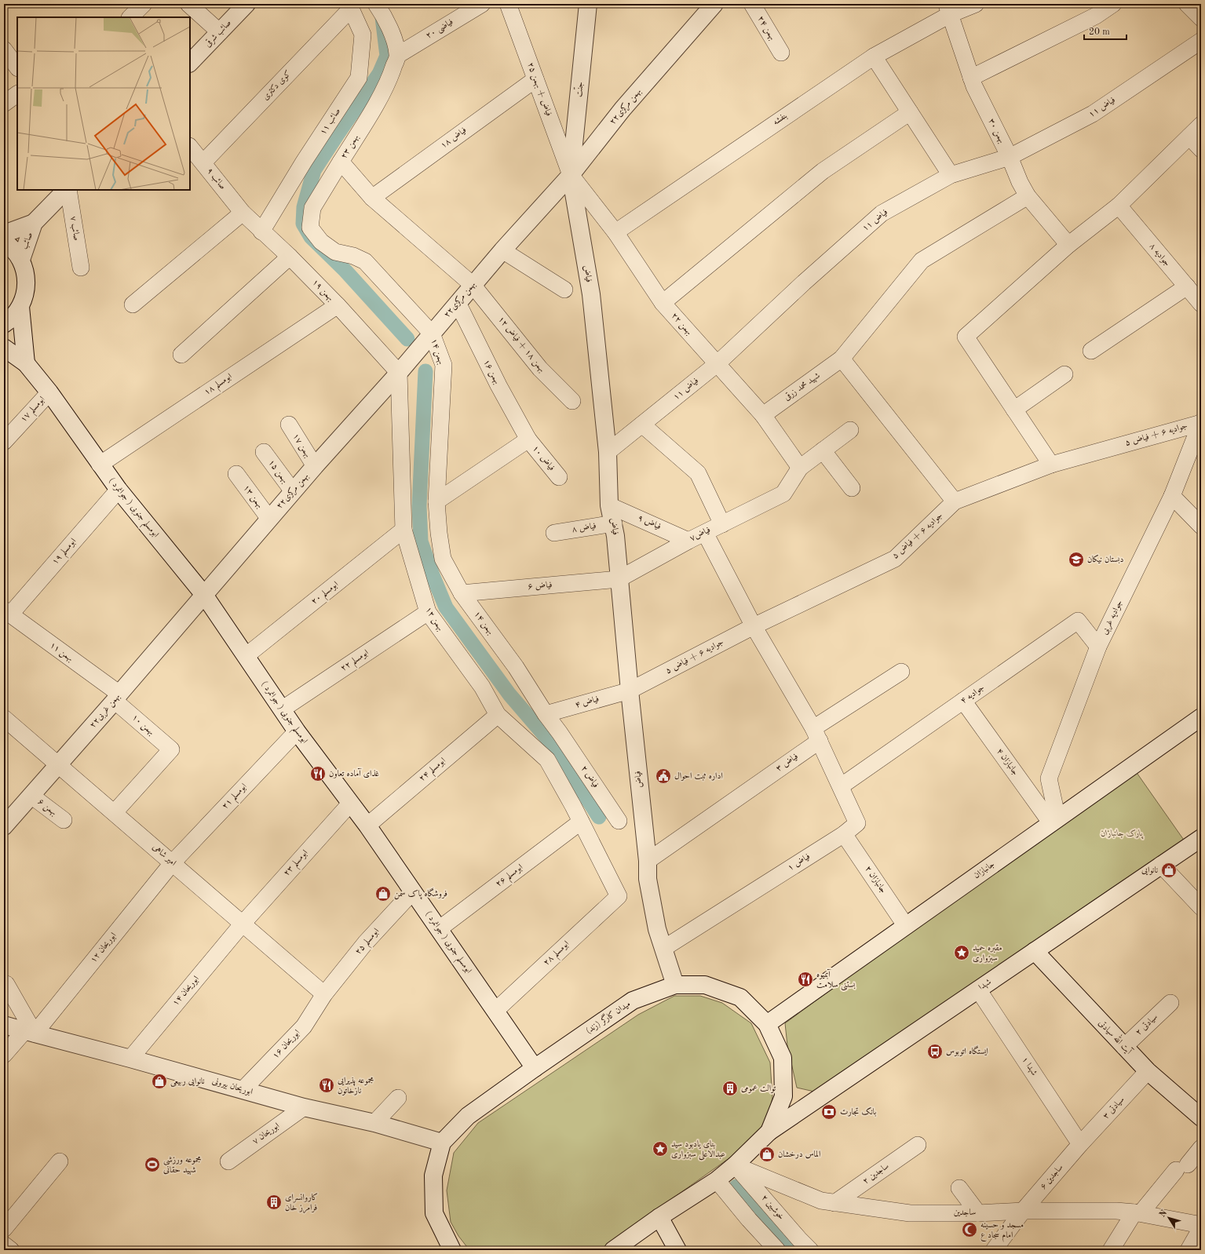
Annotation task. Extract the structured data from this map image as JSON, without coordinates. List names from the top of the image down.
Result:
{
  "streets": {
    "main road": [
      "صائب شرقی",
      "جنّت",
      "۲۲بهمن مرکزی",
      "صائب",
      "فیاض",
      "ابومسلم جنوبی ( جوانمرد )",
      "۲۲بهمن غربی",
      "جانبازان",
      "شهدا",
      "میدان کارگر (زند)",
      "آیت الله سیادتی",
      "ابوریحان بیرونی"
    ],
    "street": [
      "بهمن ۲۴",
      "فیاضی ۲۰",
      "کوی دکتری",
      "فیاض + بهمن ۲۵",
      "فیاض ۱۱",
      "بنفشه",
      "صائب ۱۱",
      "بهمن ۳۰",
      "فیاض ۱۸",
      "بهمن ۲۳",
      "صائب ۹",
      "صائب ۷",
      "جوادیه ۸",
      "بهمن ۱۹",
      "بهمن ۲۲",
      "بهمن ۱۸ + فیاض ۱۲",
      "بهمن ۱۴",
      "بهمن ۱۶",
      "ابومسلم ۱۸",
      "شهید محمد زرقی",
      "ابومسلم ۱۷",
      "جوادیه ۶ + فیاض ۵",
      "بهمن ۱۷",
      "فیاض ۱۰",
      "بهمن ۱۵",
      "بهمن ۱۳",
      "فیاض ۹",
      "فیاض ۸",
      "فیاض۷",
      "ابومسلم ۱۹",
      "فیاض ۶",
      "ابومسلم ۲۰",
      "جوادیه غربی",
      "بهمن ۱۲",
      "بهمن ۱۱",
      "ابومسلم ۲۲",
      "جوادیه ۴",
      "فیاض ۴",
      "بهمن ۱۰",
      "جانبازان ۴",
      "فیاض ۳",
      "ابومسلم ۲۴",
      "فیاض ۲",
      "ابومسلم ۲۱",
      "بهمن ۶",
      "امیر شاهی",
      "فیاض ۱",
      "ابومسلم ۲۳",
      "ابومسلم ۲۶",
      "جانبازان ۲",
      "ابومسلم ۲۵",
      "ابوریحان ۱۲",
      "ابومسلم ۲۸",
      "ابوریحان ۱۴",
      "سیادتی ۲",
      "ابوریحان ۱۶",
      "شهدا ۱",
      "سیادتی ۳",
      "ابوریحان ۷",
      "ساجدین ۲",
      "ساجدین ۶",
      "خوشبین ۲",
      "ساجدین"
    ]
  },
  "crossings": [
    ["فیاضی ۲۰", "بهمن ۲۳"],
    ["کوی دکتری", "صائب ۱۱"],
    ["کوی دکتری", "صائب ۹"],
    ["فیاض + بهمن ۲۵", "جنّت"],
    ["فیاض + بهمن ۲۵", "۲۲بهمن مرکزی"],
    ["فیاض + بهمن ۲۵", "فیاض ۱۸"],
    ["فیاض + بهمن ۲۵", "فیاض"],
    ["فیاض + بهمن ۲۵", "بهمن ۲۲"],
    ["جنّت", "۲۲بهمن مرکزی"],
    ["جنّت", "فیاض"],
    ["جنّت", "بهمن ۲۲"],
    ["۲۲بهمن مرکزی", "بهمن ۲۳"],
    ["۲۲بهمن مرکزی", "فیاض"],
    ["۲۲بهمن مرکزی", "بهمن ۱۹"],
    ["۲۲بهمن مرکزی", "بهمن ۲۲"],
    ["۲۲بهمن مرکزی", "بهمن ۱۸ + فیاض ۱۲"],
    ["۲۲بهمن مرکزی", "بهمن ۱۴"],
    ["۲۲بهمن مرکزی", "بهمن ۱۶"],
    ["۲۲بهمن مرکزی", "بهمن ۱۷"],
    ["۲۲بهمن مرکزی", "بهمن ۱۵"],
    ["۲۲بهمن مرکزی", "بهمن ۱۳"],
    ["۲۲بهمن مرکزی", "ابومسلم جنوبی ( جوانمرد )"],
    ["۲۲بهمن مرکزی", "بهمن ۱۲"],
    ["۲۲بهمن مرکزی", "۲۲بهمن غربی"],
    ["فیاض ۱۱", "بهمن ۳۰"],
    ["فیاض ۱۱", "فیاض"],
    ["فیاض ۱۱", "بهمن ۲۲"],
    ["بنفشه", "بهمن ۳۰"],
    ["بنفشه", "بهمن ۲۲"],
    ["صائب ۱۱", "بهمن ۱۹"],
    ["بهمن ۳۰", "شهید محمد زرقی"],
    ["فیاض ۱۸", "بهمن ۲۳"],
    ["بهمن ۲۳", "بهمن ۱۸ + فیاض ۱۲"],
    ["صائب ۹", "بهمن ۱۹"],
    ["فیاض", "بهمن ۲۲"],
    ["فیاض", "جوادیه ۶ + فیاض ۵"],
    ["فیاض", "فیاض ۹"],
    ["فیاض", "فیاض ۸"],
    ["فیاض", "فیاض۷"],
    ["فیاض", "فیاض ۶"],
    ["فیاض", "فیاض ۴"],
    ["فیاض", "فیاض ۳"],
    ["فیاض", "فیاض ۱"],
    ["فیاض", "میدان کارگر (زند)"],
    ["بهمن ۱۹", "ابومسلم ۱۸"],
    ["بهمن ۱۹", "بهمن ۱۲"],
    ["بهمن ۲۲", "شهید محمد زرقی"],
    ["بهمن ۲۲", "فیاض۷"],
    ["بهمن ۱۴", "فیاض ۶"],
    ["بهمن ۱۴", "فیاض ۴"],
    ["بهمن ۱۴", "فیاض ۲"],
    ["بهمن ۱۶", "فیاض ۱۰"],
    ["ابومسلم ۱۸", "ابومسلم جنوبی ( جوانمرد )"],
    ["ابومسلم ۱۷", "ابومسلم جنوبی ( جوانمرد )"],
    ["جوادیه ۶ + فیاض ۵", "جوادیه غربی"],
    ["جوادیه ۶ + فیاض ۵", "فیاض ۴"],
    ["ابومسلم جنوبی ( جوانمرد )", "ابومسلم ۱۹"],
    ["ابومسلم جنوبی ( جوانمرد )", "ابومسلم ۲۰"],
    ["ابومسلم جنوبی ( جوانمرد )", "ابومسلم ۲۲"],
    ["ابومسلم جنوبی ( جوانمرد )", "۲۲بهمن غربی"],
    ["ابومسلم جنوبی ( جوانمرد )", "ابومسلم ۲۴"],
    ["ابومسلم جنوبی ( جوانمرد )", "ابومسلم ۲۱"],
    ["ابومسلم جنوبی ( جوانمرد )", "ابومسلم ۲۳"],
    ["ابومسلم جنوبی ( جوانمرد )", "ابومسلم ۲۶"],
    ["ابومسلم جنوبی ( جوانمرد )", "ابومسلم ۲۵"],
    ["ابومسلم جنوبی ( جوانمرد )", "ابومسلم ۲۸"],
    ["ابومسلم جنوبی ( جوانمرد )", "میدان کارگر (زند)"],
    ["فیاض ۹", "فیاض۷"],
    ["فیاض۷", "فیاض ۶"],
    ["ابومسلم ۱۹", "بهمن ۱۱"],
    ["ابومسلم ۲۰", "بهمن ۱۲"],
    ["جوادیه غربی", "جوادیه ۴"],
    ["جوادیه غربی", "جانبازان ۴"],
    ["جوادیه غربی", "جانبازان"],
    ["بهمن ۱۲", "ابومسلم ۲۲"],
    ["بهمن ۱۲", "ابومسلم ۲۴"],
    ["بهمن ۱۲", "ابومسلم ۲۶"],
    ["بهمن ۱۲", "ابومسلم ۲۸"],
    ["بهمن ۱۱", "۲۲بهمن غربی"],
    ["بهمن ۱۱", "بهمن ۱۰"],
    ["جوادیه ۴", "جانبازان ۴"],
    ["جوادیه ۴", "فیاض ۱"],
    ["۲۲بهمن غربی", "بهمن ۱۰"],
    ["۲۲بهمن غربی", "بهمن ۶"],
    ["۲۲بهمن غربی", "امیر شاهی"],
    ["بهمن ۱۰", "امیر شاهی"],
    ["جانبازان ۴", "جانبازان"],
    ["فیاض ۳", "فیاض ۱"],
    ["ابومسلم ۲۱", "امیر شاهی"],
    ["ابومسلم ۲۱", "ابوریحان ۱۲"],
    ["امیر شاهی", "ابومسلم ۲۳"],
    ["امیر شاهی", "ابومسلم ۲۵"],
    ["امیر شاهی", "ابوریحان ۱۲"],
    ["امیر شاهی", "ابوریحان ۱۴"],
    ["امیر شاهی", "ابوریحان ۱۶"],
    ["فیاض ۱", "جانبازان ۲"],
    ["ابومسلم ۲۳", "ابوریحان ۱۴"],
    ["جانبازان", "جانبازان ۲"],
    ["جانبازان", "میدان کارگر (زند)"],
    ["ابومسلم ۲۵", "ابوریحان ۱۶"],
    ["ابوریحان ۱۲", "ابوریحان بیرونی"],
    ["شهدا", "میدان کارگر (زند)"],
    ["شهدا", "آیت الله سیادتی"],
    ["شهدا", "شهدا ۱"],
    ["ابوریحان ۱۴", "ابوریحان بیرونی"],
    ["میدان کارگر (زند)", "ابوریحان بیرونی"],
    ["میدان کارگر (زند)", "خوشبین ۲"],
    ["میدان کارگر (زند)", "ساجدین"],
    ["سیادتی ۲", "آیت الله سیادتی"],
    ["آیت الله سیادتی", "سیادتی ۳"],
    ["ابوریحان ۱۶", "ابوریحان بیرونی"],
    ["شهدا ۱", "سیادتی ۳"],
    ["شهدا ۱", "ساجدین ۶"],
    ["ابوریحان بیرونی", "ابوریحان ۷"],
    ["سیادتی ۳", "ساجدین ۶"],
    ["ساجدین ۲", "ساجدین"],
    ["ساجدین ۶", "ساجدین"],
    ["خوشبین ۲", "ساجدین"]
  ],
  "parks": ["پارک جانبازان"],
  "places": {
    "school or university": ["دبستان نیکان"],
    "restaurant": ["غذای آماده تعاون", "آبمیوه بستنی سلامت", "مجموعه پذیرایی نازخاتون"],
    "public building": ["اداره ثبت احوال"],
    "shop": [
      "نانوایی",
      "فروشگاه پاک سمن",
      "نانوایی ربیعی",
      "الماس درخشان"
    ],
    "place": ["مقبره حمید سبزواری", "بنای یادبود سید عبدالاعلی سبزواری"],
    "bus stop": ["ایستگاه اتوبوس"],
    "building": ["توالت عمومی", "کاروانسرای فرامرز خان"],
    "bank": ["بانک تجارت"],
    "sports": ["مجموعه ورزشی شهید حقانی"],
    "mosque": ["مسجد و حسینه امام سجاد ع"]
  },
  "scale_bar": "20 m",
  "north": "top left"
}
